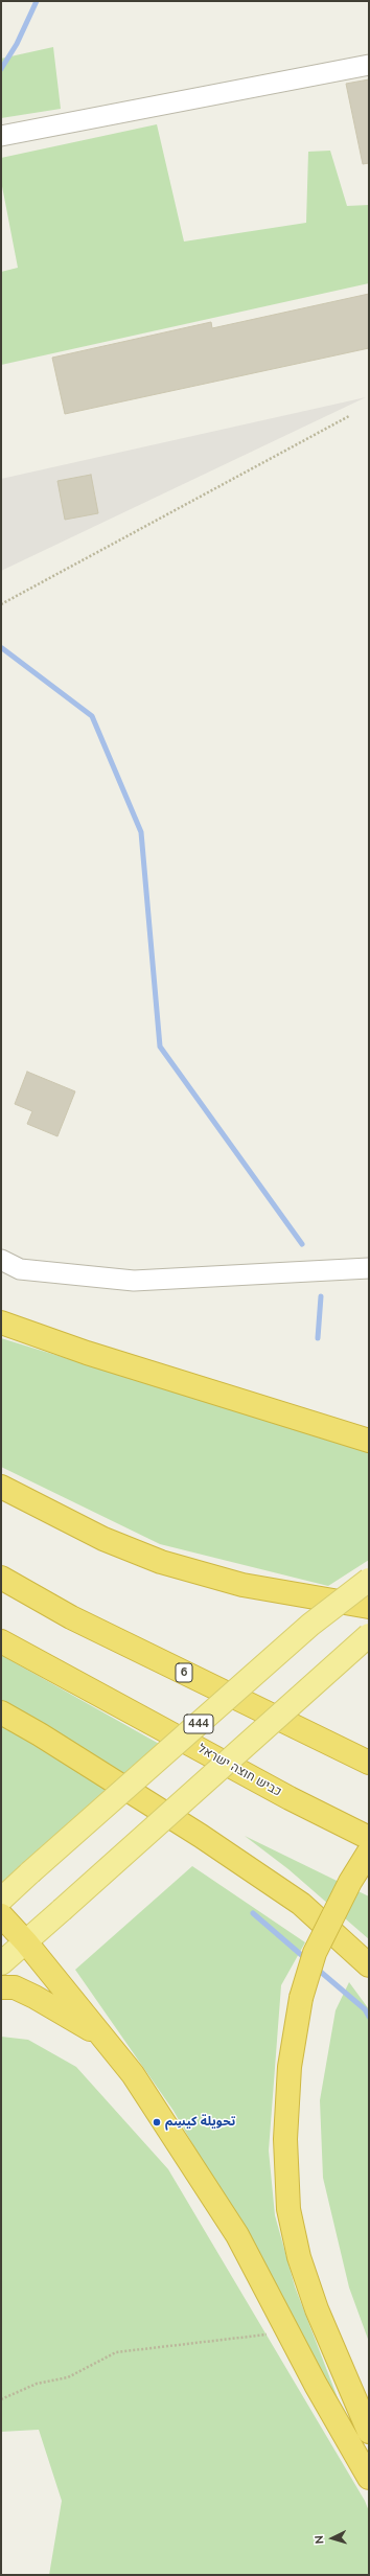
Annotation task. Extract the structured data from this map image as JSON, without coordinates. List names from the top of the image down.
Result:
{
  "streets": {
    "highway": ["6", "כביש חוצה ישראל"],
    "main road": ["444"]
  },
  "places": ["تحويلة كيسِم"],
  "north": "left"
}
